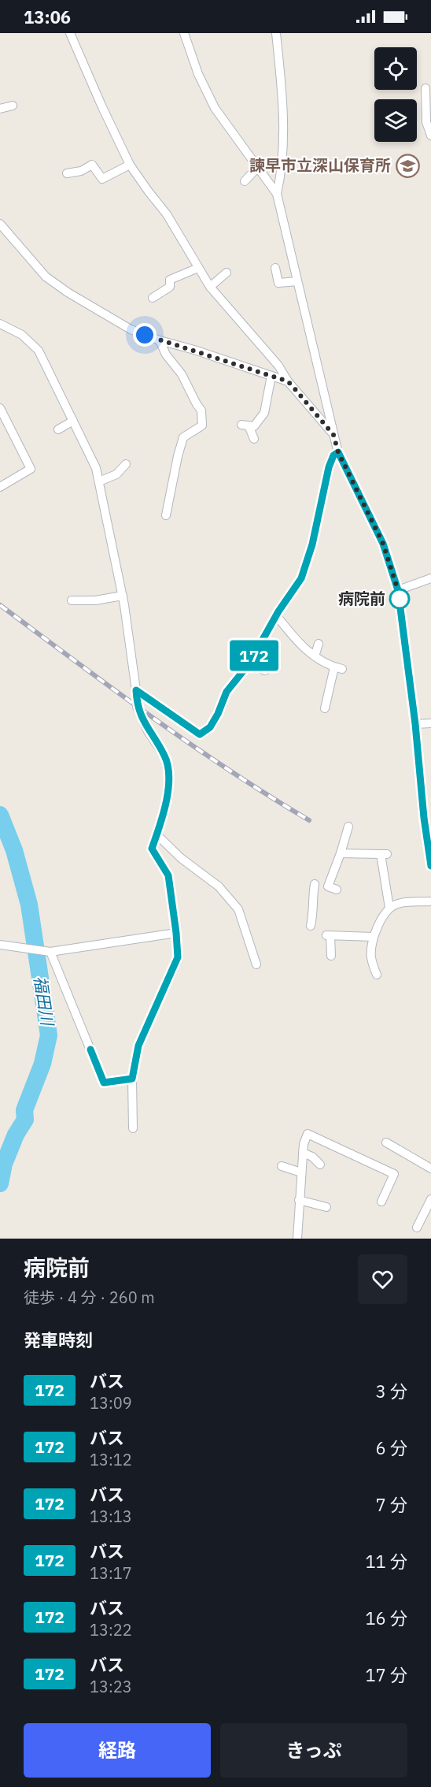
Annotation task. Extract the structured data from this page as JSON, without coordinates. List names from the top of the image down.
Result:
{
  "water": ["福田川"],
  "places": {
    "school or university": ["諫早市立深山保育所"],
    "other": ["病院前"]
  },
  "lines": ["bus line 172"],
  "page": {
    "status": "13:06",
    "on_map": "172",
    "heading": [
      ["病院前", "徒歩 · 4 分 · 260 m"],
      "発車時刻"
    ],
    "list": [
      {
        "mark": "172",
        "name": "バス",
        "note": "13:09",
        "value": "3 分"
      },
      {
        "mark": "172",
        "name": "バス",
        "note": "13:12",
        "value": "6 分"
      },
      {
        "mark": "172",
        "name": "バス",
        "note": "13:13",
        "value": "7 分"
      },
      {
        "mark": "172",
        "name": "バス",
        "note": "13:17",
        "value": "11 分"
      },
      {
        "mark": "172",
        "name": "バス",
        "note": "13:22",
        "value": "16 分"
      },
      {
        "mark": "172",
        "name": "バス",
        "note": "13:23",
        "value": "17 分"
      }
    ],
    "buttons": ["経路", "きっぷ"]
  }
}
